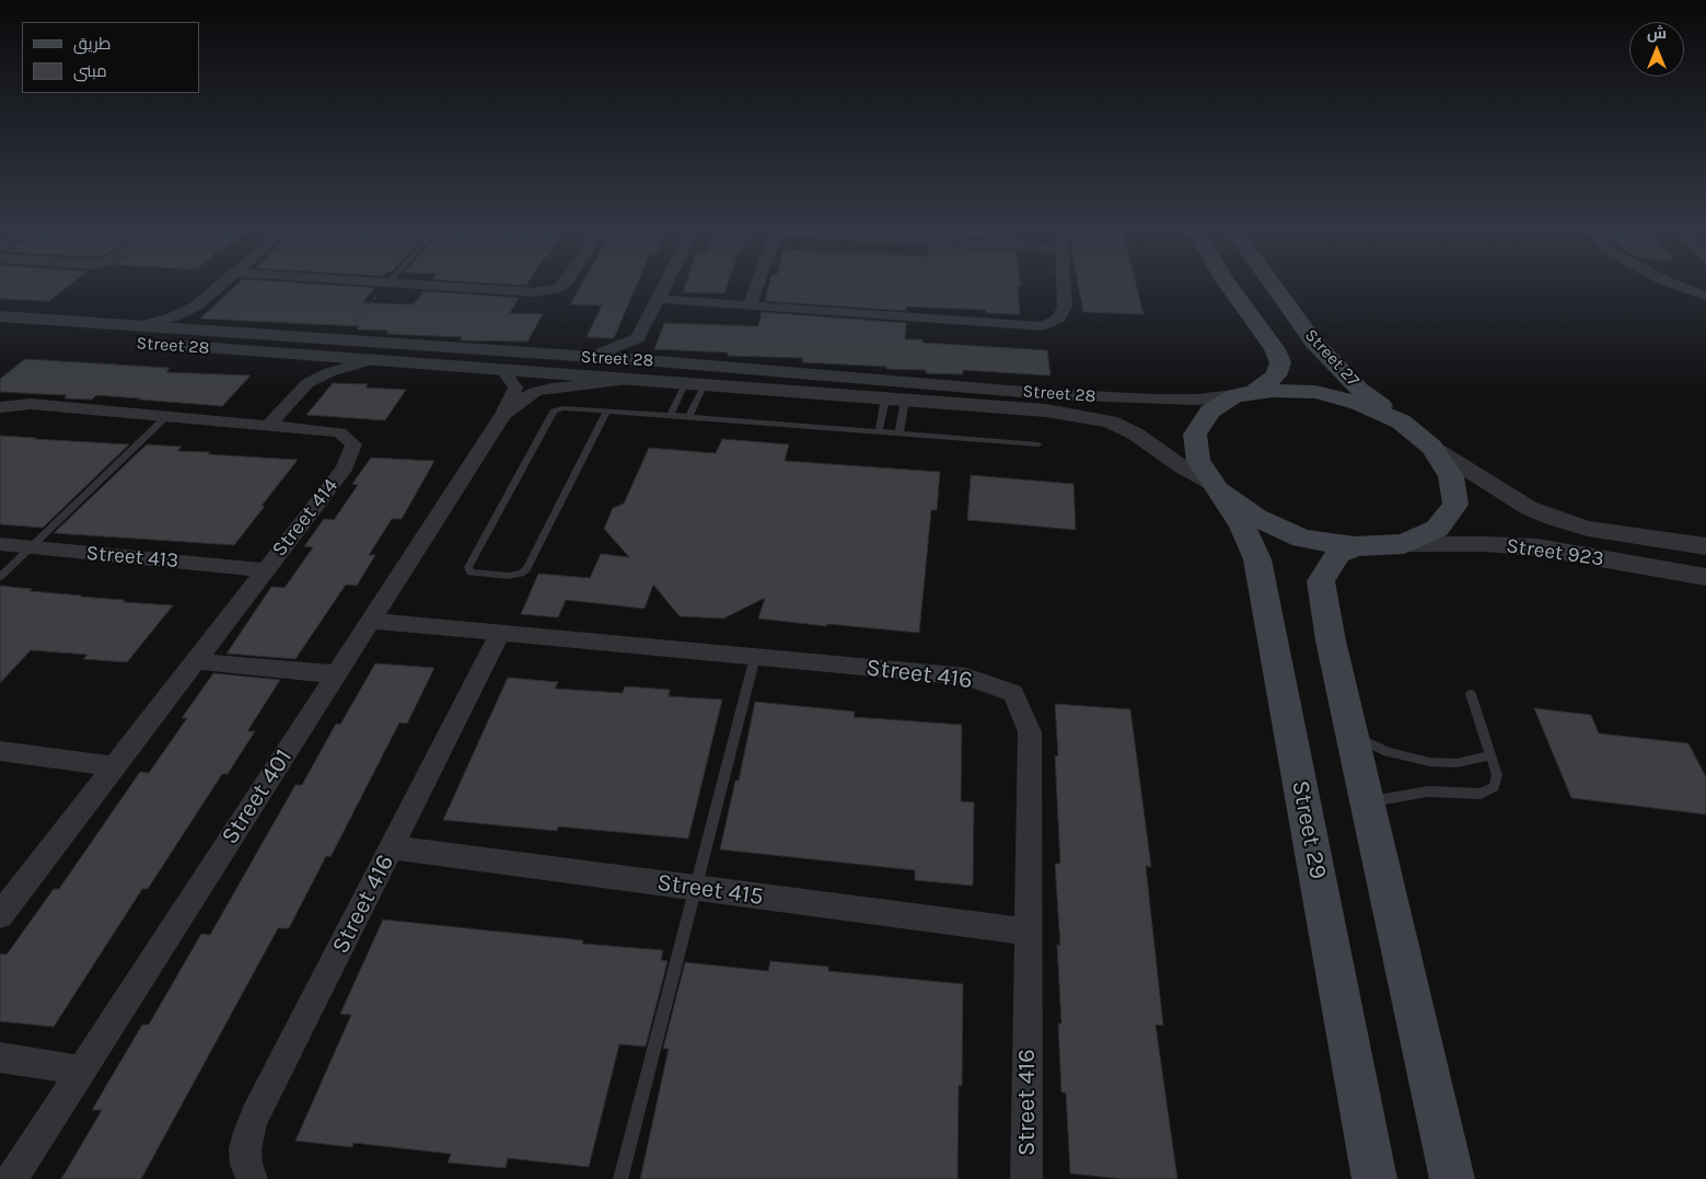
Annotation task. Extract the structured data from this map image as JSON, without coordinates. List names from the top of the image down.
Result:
{
  "streets": {
    "main road": ["Street 27", "Street 29"],
    "street": [
      "Street 28",
      "Street 414",
      "Street 923",
      "Street 413",
      "Street 416",
      "Street 401",
      "Street 415"
    ]
  },
  "crossings": [
    ["Street 28", "Street 27"],
    ["Street 28", "Street 401"],
    ["Street 28", "Street 29"],
    ["Street 27", "Street 29"],
    ["Street 414", "Street 413"],
    ["Street 416", "Street 401"],
    ["Street 416", "Street 415"]
  ],
  "legend": ["طريق", "مبنى"],
  "north": "top"
}
